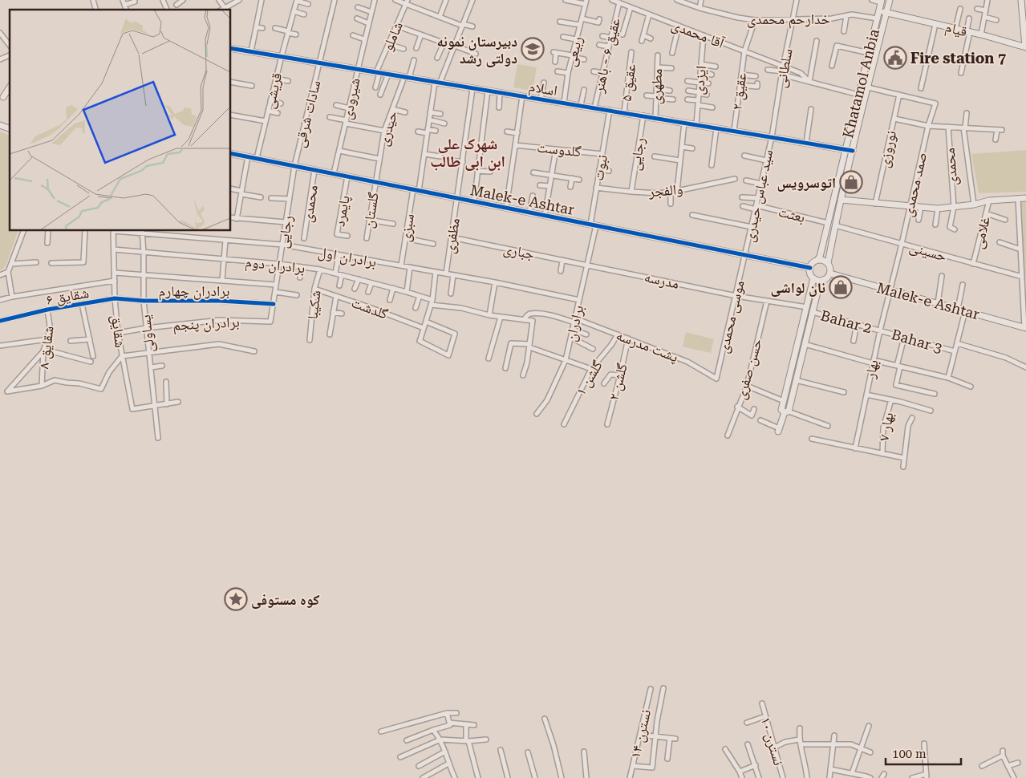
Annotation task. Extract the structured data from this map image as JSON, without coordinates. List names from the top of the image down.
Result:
{
  "streets": {
    "street": [
      "خدارحم محمدی",
      "قیام",
      "آقا محمدی",
      "شاملو",
      "ربیعی",
      "عقیق ۶ - باهنر",
      "سلطانی",
      "ایزدی",
      "عقیق ۵",
      "Khatamol Anbia",
      "مطهری",
      "اسلام",
      "قریشی",
      "عقیق ۲",
      "شیرودی",
      "سادات شرقی",
      "حیدری",
      "گلدوست",
      "نوروزی",
      "رجایی",
      "محمدی",
      "نبوت",
      "صمد محمدی",
      "والفجر",
      "سید عباس حیدری",
      "Malek-e Ashtar",
      "گلستان",
      "پایمرد",
      "بعثت",
      "سبزی",
      "غلامی",
      "مظفری",
      "جباری",
      "حسینی",
      "برادران اول",
      "برادران دوم",
      "مدرسه",
      "برادران چهارم",
      "شقایق ۶",
      "شکیبا",
      "گلدشت",
      "موسی محمدی",
      "Bahar 2",
      "برادران پنجم",
      "برادران",
      "شقایق",
      "یساولی",
      "Bahar 3",
      "پشت مدرسه",
      "شقایق ۸",
      "حسن صفری",
      "بهار",
      "گلشن ۱",
      "گلشن ۲",
      "بهار ۷",
      "نسترن ۱۴",
      "نسترن ۱۰"
    ]
  },
  "crossings": [
    ["خدارحم محمدی", "سلطانی"],
    ["خدارحم محمدی", "Khatamol Anbia"],
    ["خدارحم محمدی", "عقیق ۲"],
    ["قیام", "Khatamol Anbia"],
    ["آقا محمدی", "عقیق ۶ - باهنر"],
    ["آقا محمدی", "سلطانی"],
    ["آقا محمدی", "ایزدی"],
    ["آقا محمدی", "عقیق ۲"],
    ["شاملو", "اسلام"],
    ["ربیعی", "اسلام"],
    ["عقیق ۶ - باهنر", "اسلام"],
    ["سلطانی", "اسلام"],
    ["سلطانی", "سید عباس حیدری"],
    ["ایزدی", "اسلام"],
    ["عقیق ۵", "اسلام"],
    ["Khatamol Anbia", "اسلام"],
    ["Khatamol Anbia", "Malek-e Ashtar"],
    ["Khatamol Anbia", "بعثت"],
    ["Khatamol Anbia", "حسینی"],
    ["مطهری", "اسلام"],
    ["اسلام", "قریشی"],
    ["اسلام", "عقیق ۲"],
    ["اسلام", "شیرودی"],
    ["اسلام", "سادات شرقی"],
    ["اسلام", "حیدری"],
    ["اسلام", "رجایی"],
    ["اسلام", "نبوت"],
    ["اسلام", "سید عباس حیدری"],
    ["اسلام", "سبزی"],
    ["اسلام", "مظفری"],
    ["قریشی", "Malek-e Ashtar"],
    ["شیرودی", "Malek-e Ashtar"],
    ["سادات شرقی", "رجایی"],
    ["سادات شرقی", "Malek-e Ashtar"],
    ["حیدری", "Malek-e Ashtar"],
    ["حیدری", "گلستان"],
    ["گلدوست", "نبوت"],
    ["نوروزی", "صمد محمدی"],
    ["رجایی", "والفجر"],
    ["رجایی", "Malek-e Ashtar"],
    ["رجایی", "برادران اول"],
    ["رجایی", "برادران دوم"],
    ["رجایی", "برادران چهارم"],
    ["رجایی", "برادران پنجم"],
    ["محمدی", "Malek-e Ashtar"],
    ["نبوت", "والفجر"],
    ["نبوت", "Malek-e Ashtar"],
    ["نبوت", "برادران"],
    ["صمد محمدی", "Malek-e Ashtar"],
    ["صمد محمدی", "حسینی"],
    ["صمد محمدی", "بهار"],
    ["والفجر", "سید عباس حیدری"],
    ["سید عباس حیدری", "Malek-e Ashtar"],
    ["سید عباس حیدری", "بعثت"],
    ["سید عباس حیدری", "موسی محمدی"],
    ["Malek-e Ashtar", "گلستان"],
    ["Malek-e Ashtar", "پایمرد"],
    ["Malek-e Ashtar", "سبزی"],
    ["Malek-e Ashtar", "مظفری"],
    ["Malek-e Ashtar", "موسی محمدی"],
    ["Malek-e Ashtar", "برادران"],
    ["Malek-e Ashtar", "بهار"],
    ["سبزی", "برادران اول"],
    ["غلامی", "حسینی"],
    ["مظفری", "جباری"],
    ["مظفری", "برادران اول"],
    ["جباری", "مدرسه"],
    ["جباری", "برادران"],
    ["برادران اول", "برادران"],
    ["برادران اول", "یساولی"],
    ["برادران دوم", "شکیبا"],
    ["برادران دوم", "شقایق"],
    ["برادران دوم", "یساولی"],
    ["مدرسه", "موسی محمدی"],
    ["مدرسه", "برادران"],
    ["مدرسه", "حسن صفری"],
    ["برادران چهارم", "شقایق ۶"],
    ["برادران چهارم", "شقایق"],
    ["برادران چهارم", "یساولی"],
    ["شقایق ۶", "شقایق"],
    ["شقایق ۶", "شقایق ۸"],
    ["شکیبا", "گلدشت"],
    ["موسی محمدی", "پشت مدرسه"],
    ["Bahar 2", "Bahar 3"],
    ["Bahar 2", "بهار"],
    ["برادران پنجم", "شقایق"],
    ["برادران پنجم", "یساولی"],
    ["برادران", "پشت مدرسه"],
    ["شقایق", "یساولی"],
    ["Bahar 3", "بهار"],
    ["پشت مدرسه", "گلشن ۱"],
    ["پشت مدرسه", "گلشن ۲"],
    ["بهار", "بهار ۷"]
  ],
  "districts": ["شهرک علی ابن ابی طالب"],
  "places": {
    "school or university": ["دبیرستان نمونه دولتی رشد"],
    "public building": ["Fire station 7"],
    "shop": ["اتوسرویس", "نان لواشی"],
    "place": ["کوه مستوفی"]
  },
  "scale_bar": "100 m"
}
